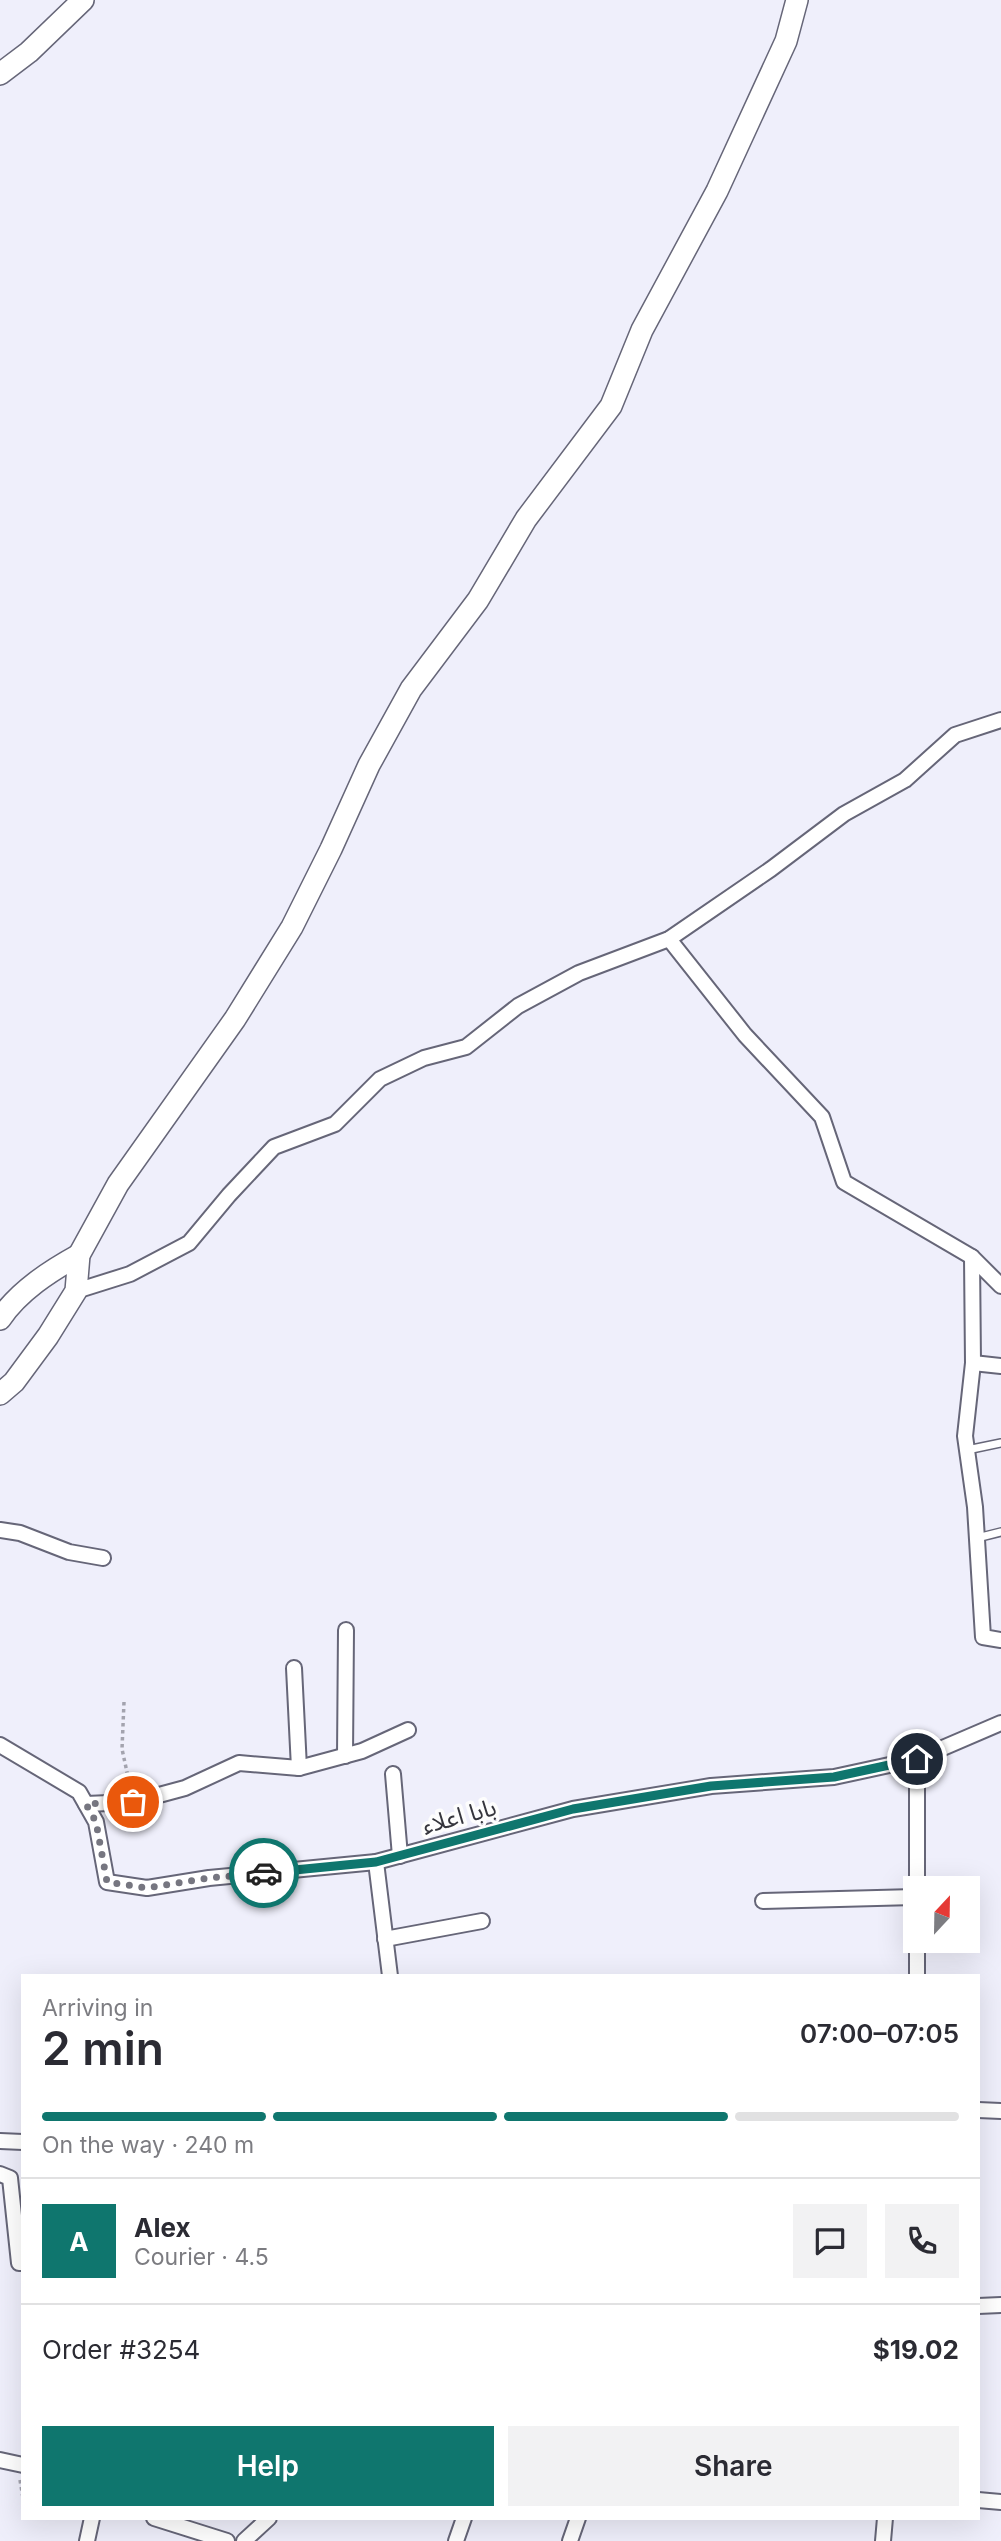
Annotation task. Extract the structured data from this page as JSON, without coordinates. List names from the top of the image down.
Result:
{
  "streets": {
    "street": ["بابا اعلاء"]
  },
  "north": "top",
  "page": {
    "heading": ["2 min", "Arriving in", "07:00–07:05"],
    "panel": [
      "Alex",
      "Courier · 4.5",
      "Order #3254",
      "$19.02"
    ],
    "bar": "On the way · 240 m",
    "round": "A",
    "buttons": ["Help", "Share"]
  }
}
